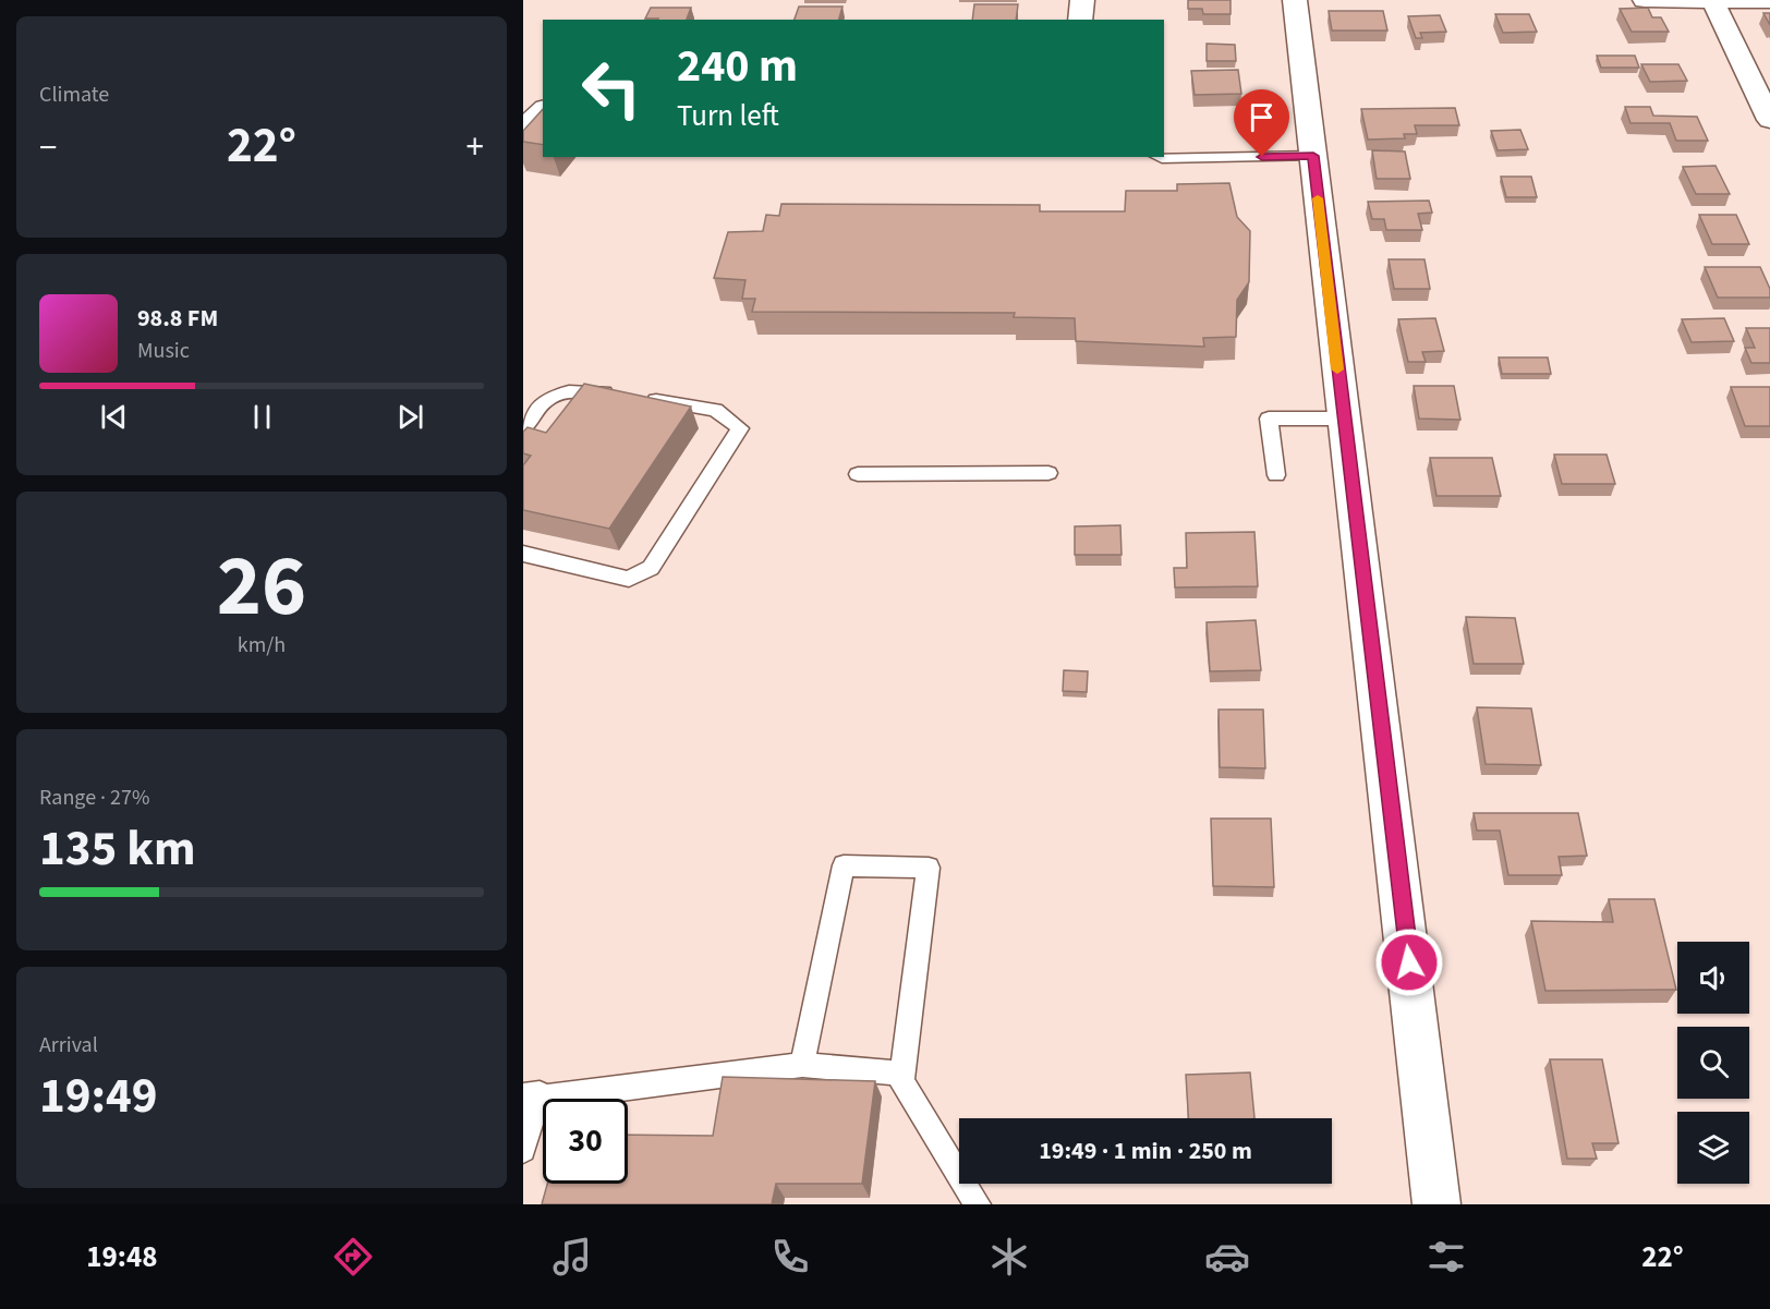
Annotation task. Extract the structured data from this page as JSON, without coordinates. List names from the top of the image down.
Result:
{
  "page": {
    "tile": [
      "Climate",
      ["26", "km/h"],
      ["Range · 27%", "135 km"],
      ["Arrival", "19:49"]
    ],
    "turn": ["240 m", "Turn left"],
    "heat": ["−", "22°", "+"],
    "song": ["98.8 FM", "Music"],
    "limit": "30",
    "trip": "19:49 · 1 min · 250 m",
    "tabs": ["19:48", "22°"]
  }
}
